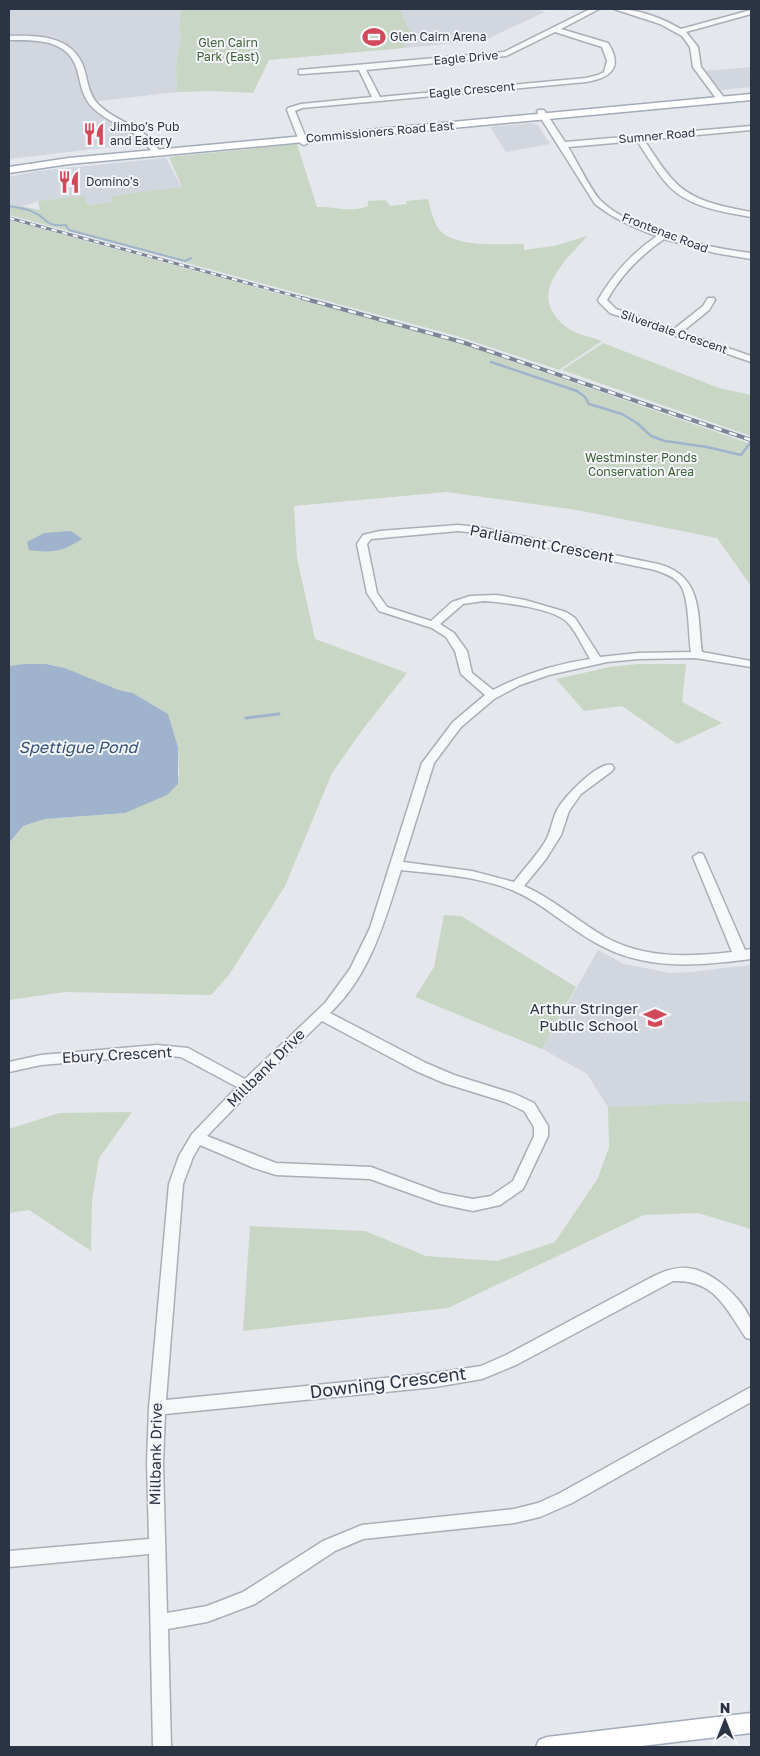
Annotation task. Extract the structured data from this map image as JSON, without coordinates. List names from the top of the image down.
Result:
{
  "streets": {
    "main road": ["Commissioners Road East"],
    "street": [
      "Eagle Drive",
      "Eagle Crescent",
      "Sumner Road",
      "Frontenac Road",
      "Silverdale Crescent",
      "Parliament Crescent",
      "Ebury Crescent",
      "Millbank Drive",
      "Downing Crescent"
    ]
  },
  "crossings": [
    ["Eagle Drive", "Eagle Crescent"],
    ["Eagle Crescent", "Commissioners Road East"],
    ["Commissioners Road East", "Frontenac Road"],
    ["Sumner Road", "Frontenac Road"],
    ["Frontenac Road", "Silverdale Crescent"],
    ["Parliament Crescent", "Millbank Drive"],
    ["Ebury Crescent", "Millbank Drive"],
    ["Millbank Drive", "Downing Crescent"]
  ],
  "water": ["Spettigue Pond"],
  "parks": ["Glen Cairn Park (East)", "Westminster Ponds Conservation Area"],
  "places": {
    "sports": ["Glen Cairn Arena"],
    "restaurant": ["Jimbo's Pub and Eatery", "Domino's"],
    "school or university": ["Arthur Stringer Public School"]
  },
  "north": "top"
}
